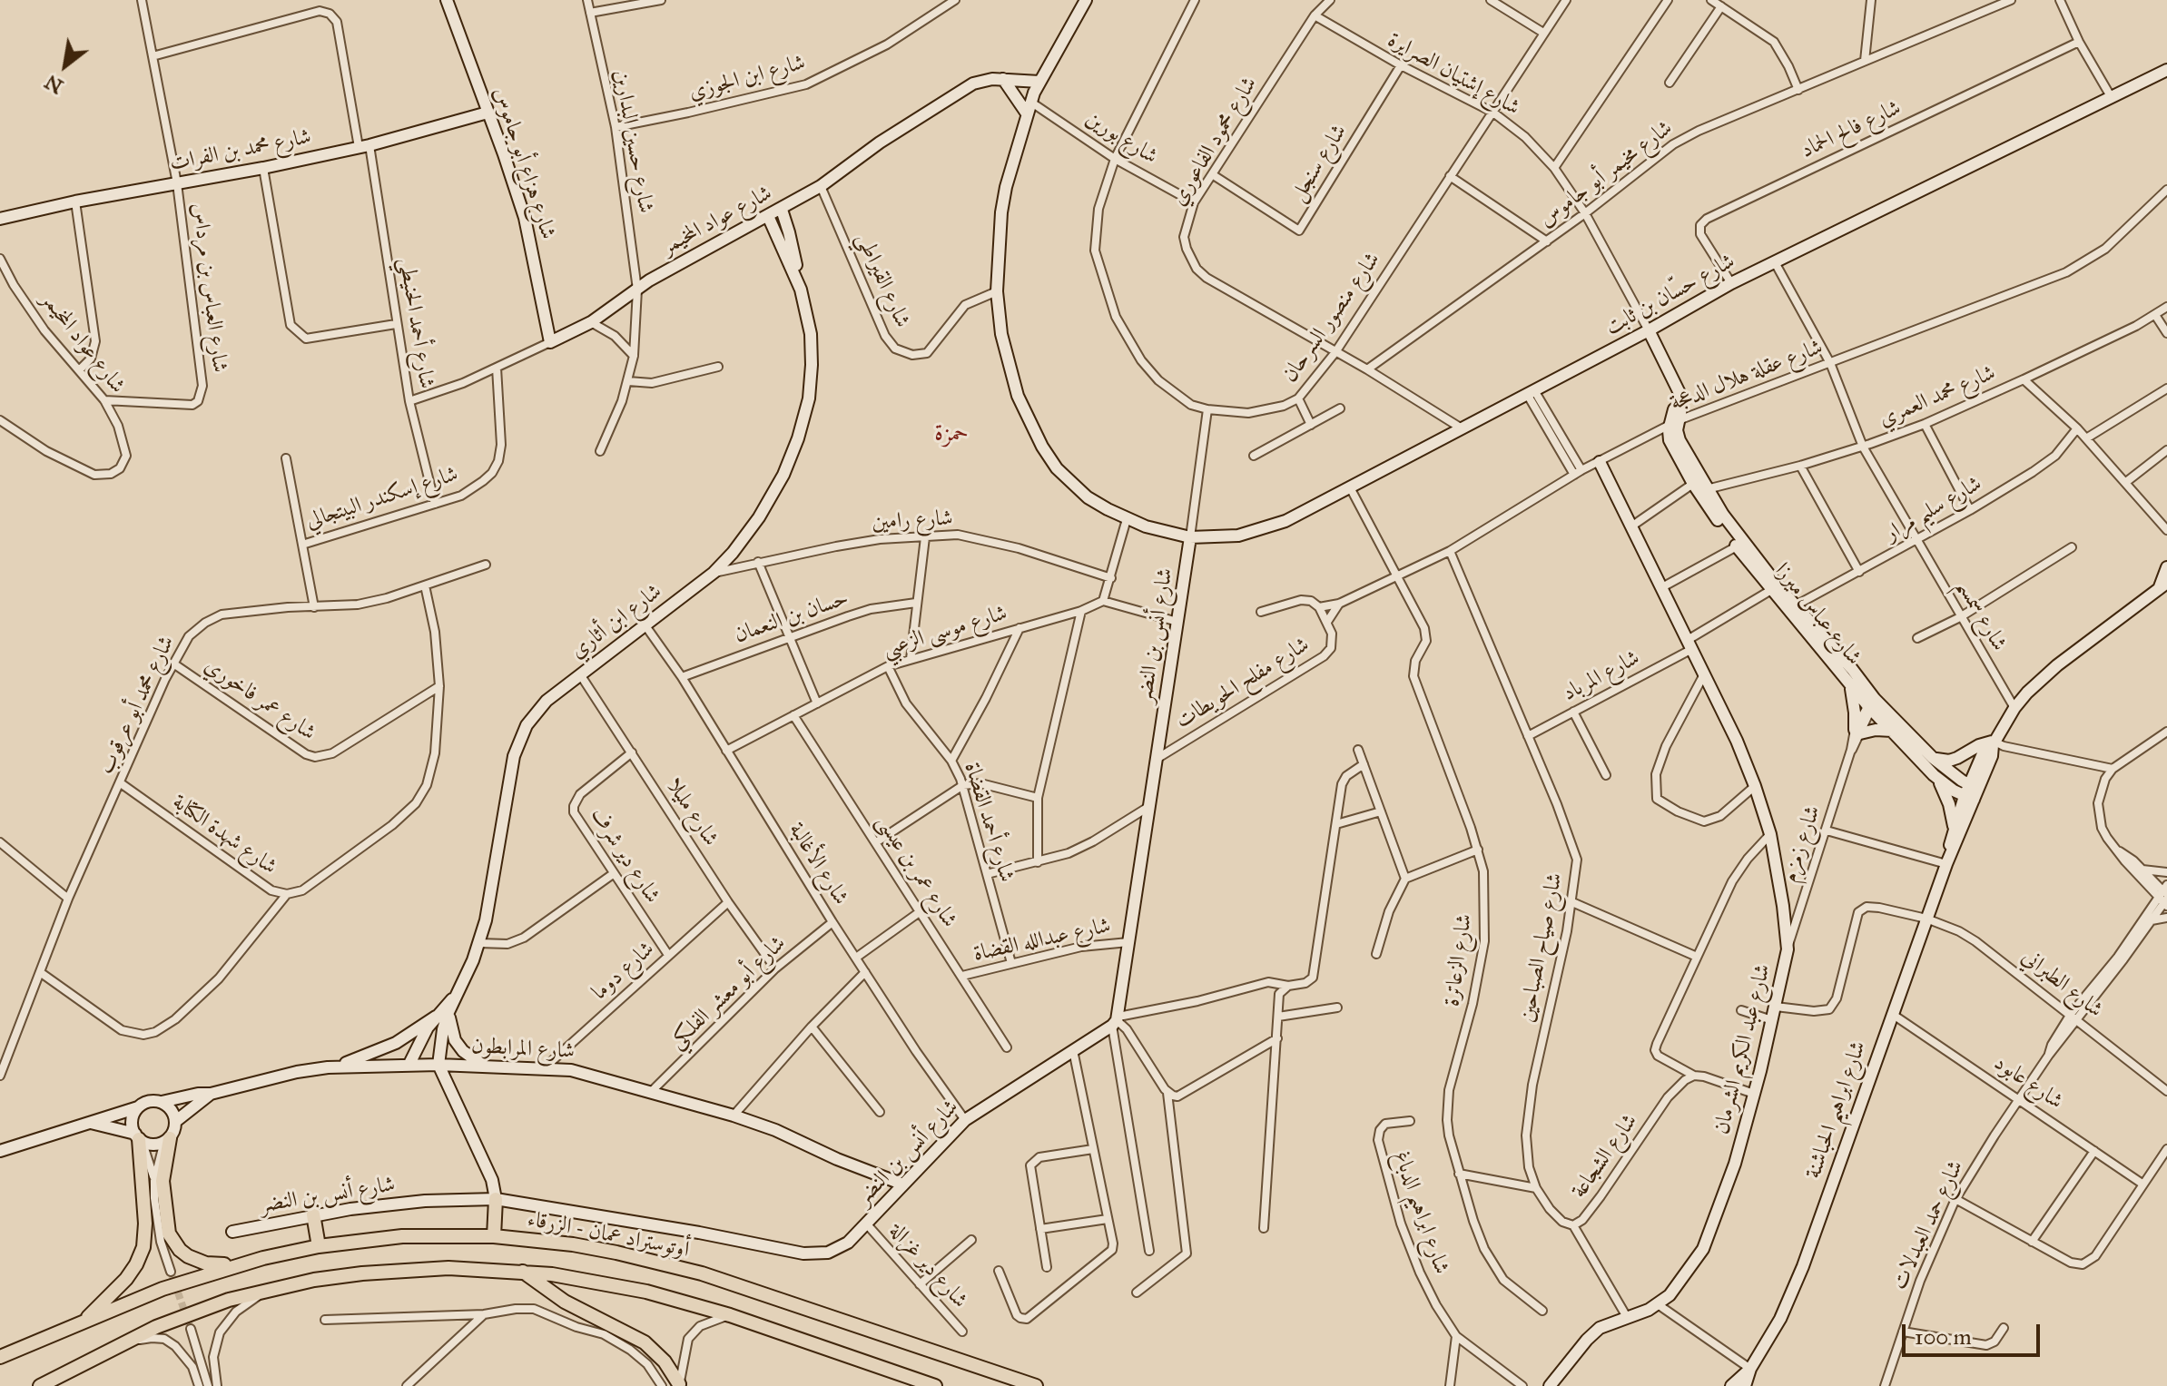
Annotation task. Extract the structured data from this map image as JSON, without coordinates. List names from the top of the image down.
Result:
{
  "streets": {
    "highway": ["أوتوستراد عمان - الزرقاء"],
    "street": [
      "شارع إشتيان الصرايرة",
      "شارع ابن الجوزي",
      "شارع فالح الحماد",
      "شارع بورين",
      "شارع حسين البدارين",
      "شارع محمود الفاعوري",
      "شارع محمد بن الفرات",
      "شارع هزاع أبو جاموس",
      "شارع سنجل",
      "شارع مخيمر أبو جاموس",
      "شارع عواد المخيمر",
      "شارع القيراطي",
      "شارع العباس بن مرداس",
      "شارع حسّان بن ثابت",
      "شارع منصور السرحان",
      "شارع أحمد الحنيطي",
      "شارع عقلة هلال الدعجة",
      "شارع محمد العمري",
      "شارع إسكندر البيتجالي",
      "شارع سليم مرار",
      "شارع رامين",
      "شارع عباس ميرزا",
      "شارع سمسم",
      "حسان بن النعمان",
      "شارع ابن أثاري",
      "شارع موسى الزعبي",
      "شارع أنس بن النضر",
      "شارع المرباد",
      "شارع مفلح الحويطات",
      "شارع عمر فاخوري",
      "شارع محمد أبو عرقوب",
      "شارع مليلا",
      "شارع أحمد القضاة",
      "شارع شهدة الكتابة",
      "شارع زمزم",
      "شارع دير شرف",
      "شارع الأغالبة",
      "شارع عمر بن عيسى",
      "شارع عبدالله القضاة",
      "شارع صياح الصباحين",
      "شارع الزعاترة",
      "شارع دوما",
      "شارع الطبراني",
      "شارع أبو معشر الفلكي",
      "شارع المرابطون",
      "شارع عبد الكريم الشرمان",
      "شارع عابود",
      "شارع ابراهيم الحباشنة",
      "شارع الشجاعة",
      "شارع ابراهيم الدباغ",
      "شارع حمد العبدلات",
      "شارع دير غزالة"
    ]
  },
  "crossings": [
    ["شارع إشتيان الصرايرة", "شارع محمود الفاعوري"],
    ["شارع إشتيان الصرايرة", "شارع سنجل"],
    ["شارع إشتيان الصرايرة", "شارع مخيمر أبو جاموس"],
    ["شارع إشتيان الصرايرة", "شارع حسّان بن ثابت"],
    ["شارع إشتيان الصرايرة", "شارع منصور السرحان"],
    ["شارع ابن الجوزي", "شارع حسين البدارين"],
    ["شارع فالح الحماد", "شارع حسّان بن ثابت"],
    ["شارع بورين", "شارع محمود الفاعوري"],
    ["شارع بورين", "شارع حسّان بن ثابت"],
    ["شارع بورين", "شارع منصور السرحان"],
    ["شارع حسين البدارين", "شارع عواد المخيمر"],
    ["شارع محمود الفاعوري", "شارع سنجل"],
    ["شارع محمود الفاعوري", "شارع مخيمر أبو جاموس"],
    ["شارع محمود الفاعوري", "شارع حسّان بن ثابت"],
    ["شارع محمود الفاعوري", "شارع منصور السرحان"],
    ["شارع محمد بن الفرات", "شارع هزاع أبو جاموس"],
    ["شارع محمد بن الفرات", "شارع العباس بن مرداس"],
    ["شارع محمد بن الفرات", "شارع أحمد الحنيطي"],
    ["شارع هزاع أبو جاموس", "شارع عواد المخيمر"],
    ["شارع عواد المخيمر", "شارع القيراطي"],
    ["شارع عواد المخيمر", "شارع العباس بن مرداس"],
    ["شارع عواد المخيمر", "شارع حسّان بن ثابت"],
    ["شارع عواد المخيمر", "شارع أحمد الحنيطي"],
    ["شارع عواد المخيمر", "شارع إسكندر البيتجالي"],
    ["شارع عواد المخيمر", "شارع ابن أثاري"],
    ["شارع القيراطي", "شارع حسّان بن ثابت"],
    ["شارع العباس بن مرداس", "شارع أحمد الحنيطي"],
    ["شارع حسّان بن ثابت", "شارع سمسم"],
    ["شارع حسّان بن ثابت", "شارع أنس بن النضر"],
    ["شارع حسّان بن ثابت", "شارع الزعاترة"],
    ["شارع منصور السرحان", "شارع أنس بن النضر"],
    ["شارع أحمد الحنيطي", "شارع إسكندر البيتجالي"],
    ["شارع عقلة هلال الدعجة", "شارع عباس ميرزا"],
    ["شارع عقلة هلال الدعجة", "شارع سمسم"],
    ["شارع عقلة هلال الدعجة", "شارع مفلح الحويطات"],
    ["شارع عقلة هلال الدعجة", "شارع صياح الصباحين"],
    ["شارع عقلة هلال الدعجة", "شارع الزعاترة"],
    ["شارع عقلة هلال الدعجة", "شارع عبد الكريم الشرمان"],
    ["شارع محمد العمري", "شارع سليم مرار"],
    ["شارع محمد العمري", "شارع عباس ميرزا"],
    ["شارع محمد العمري", "شارع سمسم"],
    ["شارع سليم مرار", "شارع عباس ميرزا"],
    ["شارع سليم مرار", "شارع سمسم"],
    ["شارع رامين", "شارع ابن أثاري"],
    ["شارع عباس ميرزا", "شارع المرباد"],
    ["شارع عباس ميرزا", "شارع زمزم"],
    ["شارع عباس ميرزا", "شارع ابراهيم الحباشنة"],
    ["شارع سمسم", "شارع ابراهيم الحباشنة"],
    ["حسان بن النعمان", "شارع الأغالبة"],
    ["شارع ابن أثاري", "شارع مليلا"],
    ["شارع ابن أثاري", "شارع الأغالبة"],
    ["شارع ابن أثاري", "شارع المرابطون"],
    ["شارع موسى الزعبي", "شارع أحمد القضاة"],
    ["شارع موسى الزعبي", "شارع الأغالبة"],
    ["شارع موسى الزعبي", "شارع عمر بن عيسى"],
    ["شارع أنس بن النضر", "شارع مفلح الحويطات"],
    ["شارع أنس بن النضر", "شارع الأغالبة"],
    ["شارع أنس بن النضر", "شارع عبدالله القضاة"],
    ["شارع أنس بن النضر", "شارع المرابطون"],
    ["شارع أنس بن النضر", "شارع دير غزالة"],
    ["شارع المرباد", "شارع صياح الصباحين"],
    ["شارع المرباد", "شارع عبد الكريم الشرمان"],
    ["شارع عمر فاخوري", "شارع محمد أبو عرقوب"],
    ["شارع عمر فاخوري", "شارع شهدة الكتابة"],
    ["شارع محمد أبو عرقوب", "شارع شهدة الكتابة"],
    ["شارع مليلا", "شارع دير شرف"],
    ["شارع مليلا", "شارع دوما"],
    ["شارع مليلا", "شارع أبو معشر الفلكي"],
    ["شارع أحمد القضاة", "شارع عبدالله القضاة"],
    ["شارع زمزم", "شارع عبد الكريم الشرمان"],
    ["شارع دير شرف", "شارع دوما"],
    ["شارع الأغالبة", "شارع أبو معشر الفلكي"],
    ["شارع عمر بن عيسى", "شارع عبدالله القضاة"],
    ["شارع صياح الصباحين", "شارع الشجاعة"],
    ["شارع دوما", "شارع المرابطون"],
    ["شارع الطبراني", "شارع عبد الكريم الشرمان"],
    ["شارع الطبراني", "شارع ابراهيم الحباشنة"],
    ["شارع الطبراني", "شارع حمد العبدلات"],
    ["شارع أبو معشر الفلكي", "شارع المرابطون"],
    ["شارع عبد الكريم الشرمان", "شارع الشجاعة"],
    ["شارع عابود", "شارع ابراهيم الحباشنة"],
    ["شارع عابود", "شارع حمد العبدلات"]
  ],
  "districts": ["حمزة"],
  "scale_bar": "100 m",
  "north": "bottom left"
}
